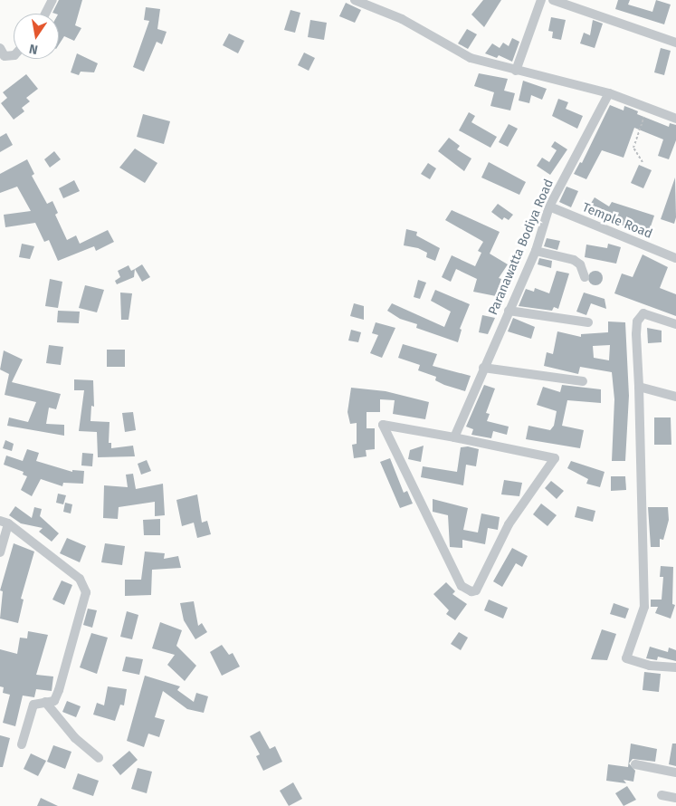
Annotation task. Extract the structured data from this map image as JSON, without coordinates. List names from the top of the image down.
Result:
{
  "streets": {
    "street": ["Temple Road", "Paranawatta Bodiya Road"]
  },
  "crossings": [
    ["Temple Road", "Paranawatta Bodiya Road"]
  ],
  "north": "bottom"
}
